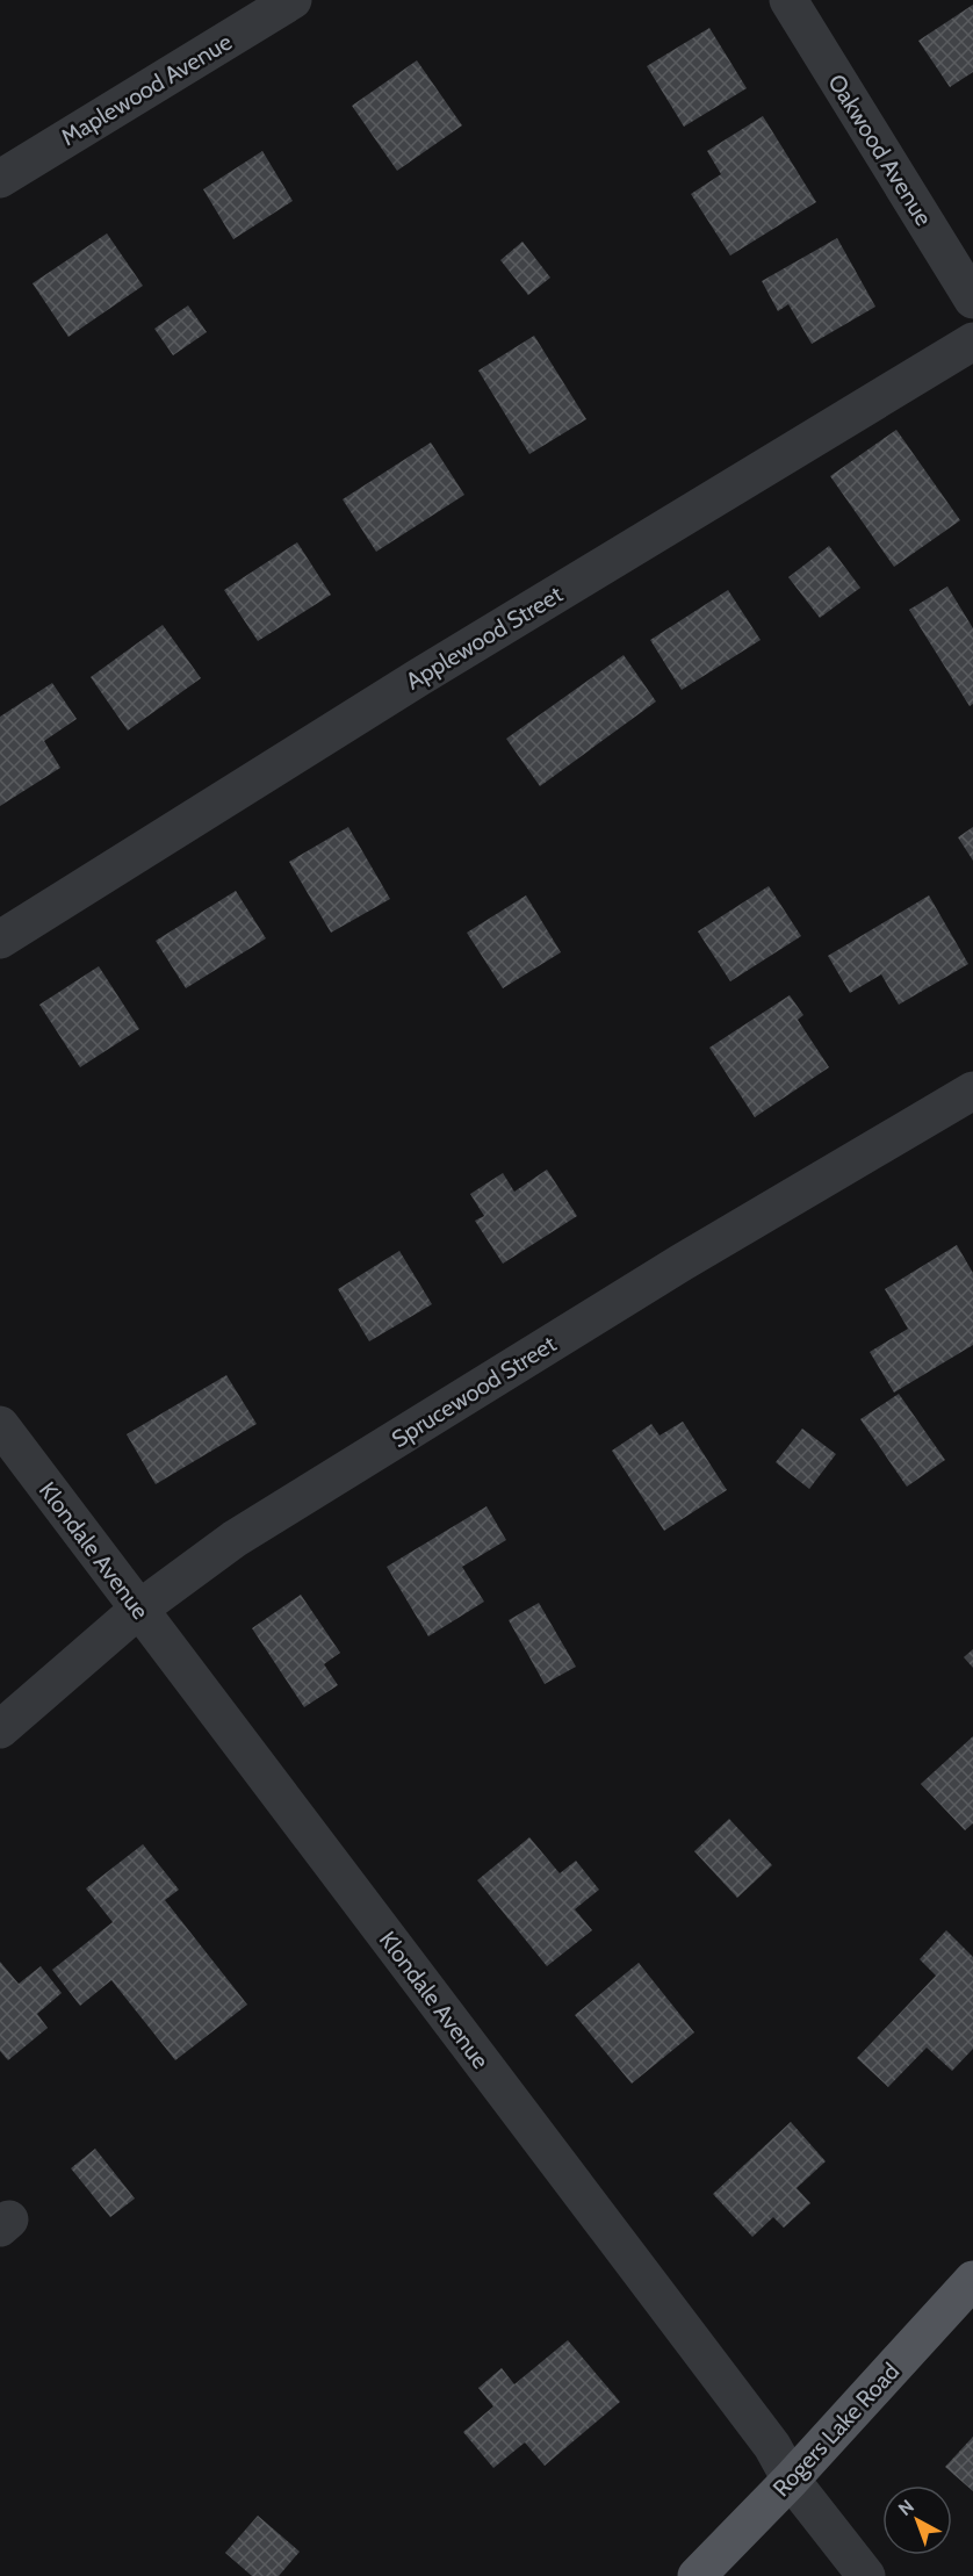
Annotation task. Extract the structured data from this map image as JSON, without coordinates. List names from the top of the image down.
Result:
{
  "streets": {
    "main road": ["Rogers Lake Road"],
    "street": [
      "Maplewood Avenue",
      "Oakwood Avenue",
      "Applewood Street",
      "Sprucewood Street",
      "Klondale Avenue"
    ]
  },
  "crossings": [
    ["Sprucewood Street", "Klondale Avenue"],
    ["Klondale Avenue", "Rogers Lake Road"]
  ],
  "north": "top left"
}
